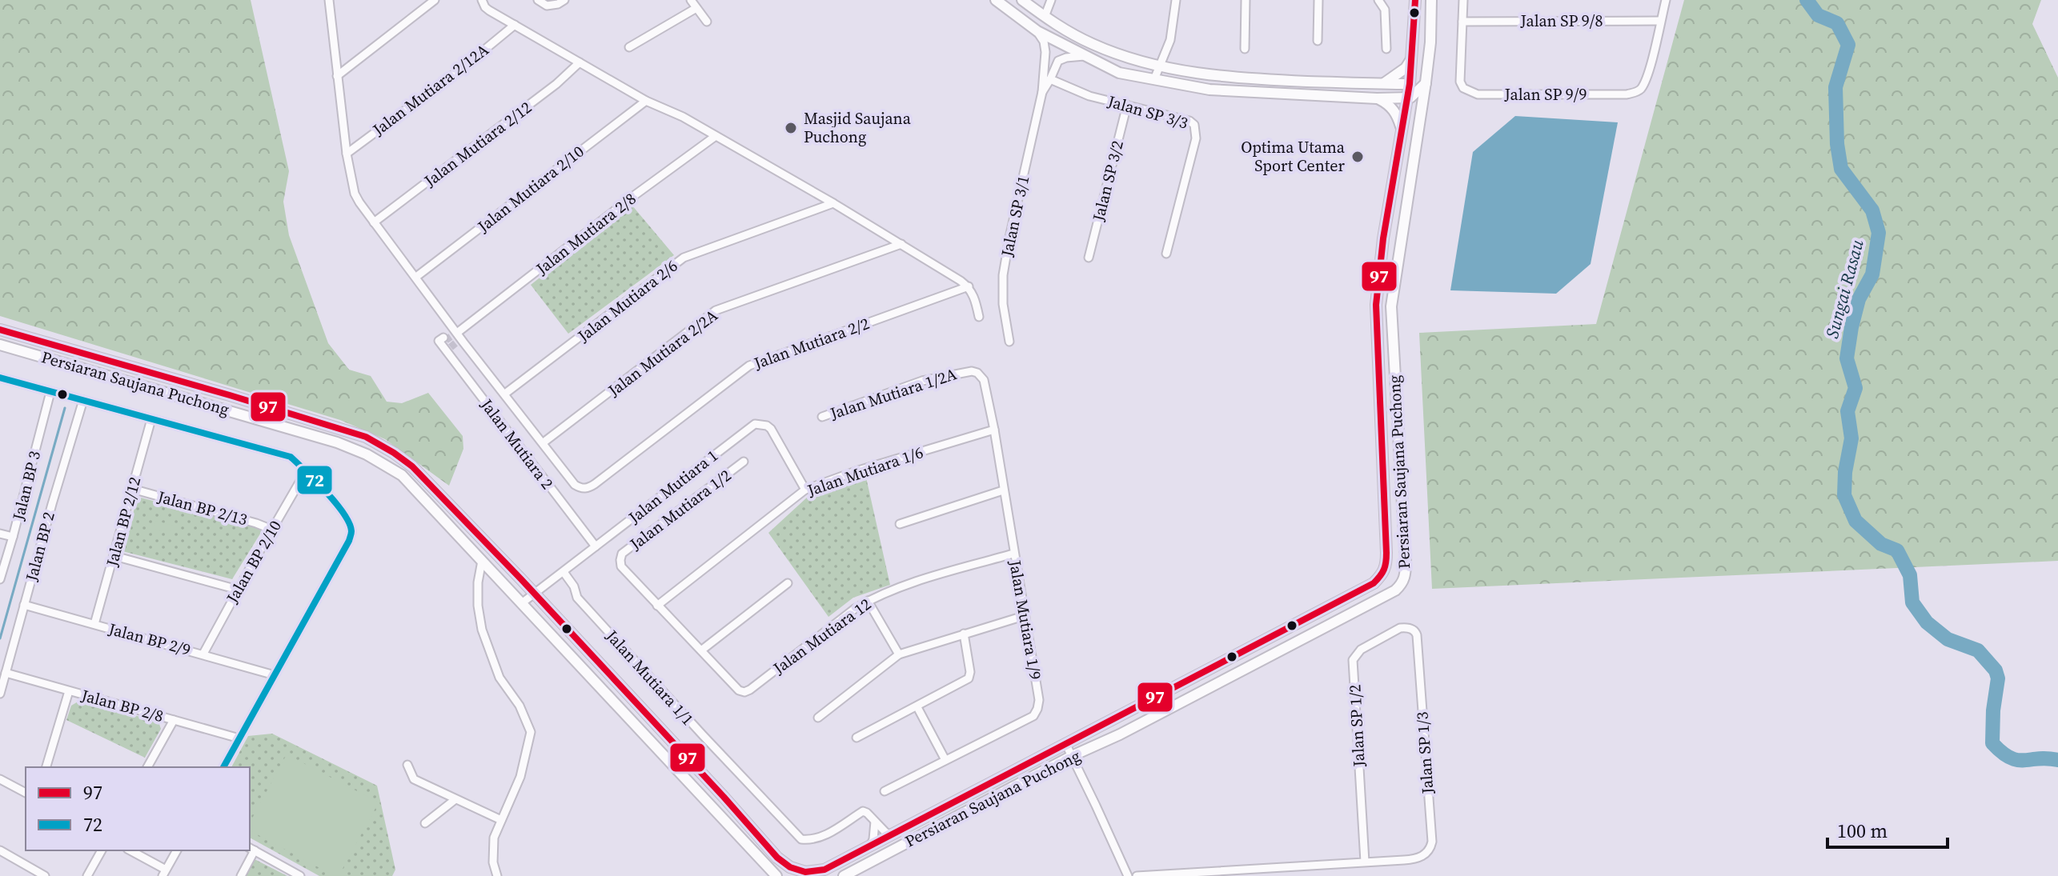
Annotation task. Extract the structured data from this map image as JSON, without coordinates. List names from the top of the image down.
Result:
{
  "streets": {
    "street": [
      "Jalan SP 9/8",
      "Jalan Mutiara 2/12A",
      "Jalan SP 9/9",
      "Jalan SP 3/3",
      "Jalan Mutiara 2/12",
      "Jalan SP 3/2",
      "Jalan Mutiara 2/10",
      "Jalan SP 3/1",
      "Jalan Mutiara 2/8",
      "Jalan Mutiara 2/6",
      "Jalan Mutiara 2/2",
      "Jalan Mutiara 2/2A",
      "Persiaran Saujana Puchong",
      "Jalan Mutiara 1/2A",
      "Jalan Mutiara 2",
      "Jalan Mutiara 1/6",
      "Jalan BP 3",
      "Jalan Mutiara 1",
      "Jalan BP 2/13",
      "Jalan Mutiara 1/2",
      "Jalan BP 2/12",
      "Jalan BP 2",
      "Jalan BP 2/10",
      "Jalan Mutiara 1/9",
      "Jalan Mutiara 12",
      "Jalan BP 2/9",
      "Jalan Mutiara 1/1",
      "Jalan BP 2/8",
      "Jalan SP 1/2",
      "Jalan SP 1/3"
    ]
  },
  "crossings": [
    ["Jalan SP 9/8", "Jalan SP 9/9"],
    ["Jalan SP 3/3", "Jalan SP 3/2"],
    ["Jalan SP 3/3", "Jalan SP 3/1"],
    ["Jalan Mutiara 2/8", "Jalan Mutiara 2"],
    ["Jalan Mutiara 2/2", "Jalan Mutiara 2/2A"],
    ["Persiaran Saujana Puchong", "Jalan Mutiara 1"],
    ["Jalan Mutiara 1/2A", "Jalan Mutiara 1/9"],
    ["Jalan Mutiara 2", "Jalan Mutiara 1"],
    ["Jalan Mutiara 1/6", "Jalan Mutiara 1"],
    ["Jalan Mutiara 1/6", "Jalan Mutiara 1/2"],
    ["Jalan Mutiara 1/6", "Jalan Mutiara 1/9"],
    ["Jalan Mutiara 1", "Jalan Mutiara 1/1"],
    ["Jalan BP 2/13", "Jalan BP 2/12"],
    ["Jalan BP 2/13", "Jalan BP 2/10"],
    ["Jalan BP 2/12", "Jalan BP 2/9"],
    ["Jalan BP 2", "Jalan BP 2/9"],
    ["Jalan BP 2", "Jalan BP 2/8"],
    ["Jalan BP 2/10", "Jalan BP 2/9"],
    ["Jalan Mutiara 1/9", "Jalan Mutiara 12"],
    ["Jalan SP 1/2", "Jalan SP 1/3"]
  ],
  "water": ["Sungai Rasau"],
  "places": ["Masjid Saujana Puchong", "Optima Utama Sport Center"],
  "lines": ["transit line 97", "transit line 72"],
  "legend": ["97", "72"],
  "scale_bar": "100 m"
}
